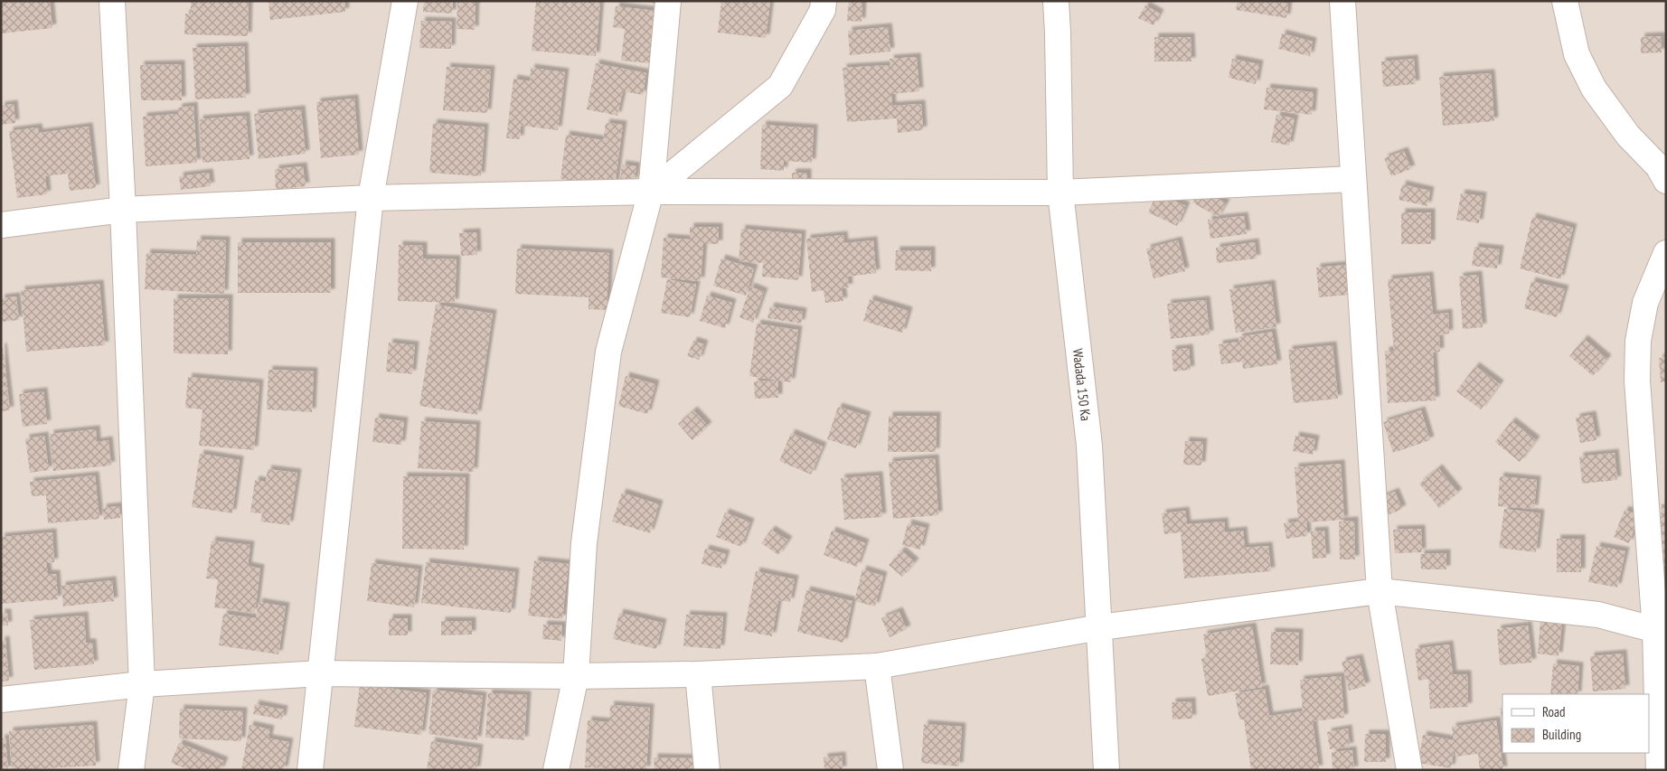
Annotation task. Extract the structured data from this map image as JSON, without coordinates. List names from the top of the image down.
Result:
{
  "streets": {
    "street": ["Wadada 150 Ka"]
  },
  "legend": ["Road", "Building"]
}
